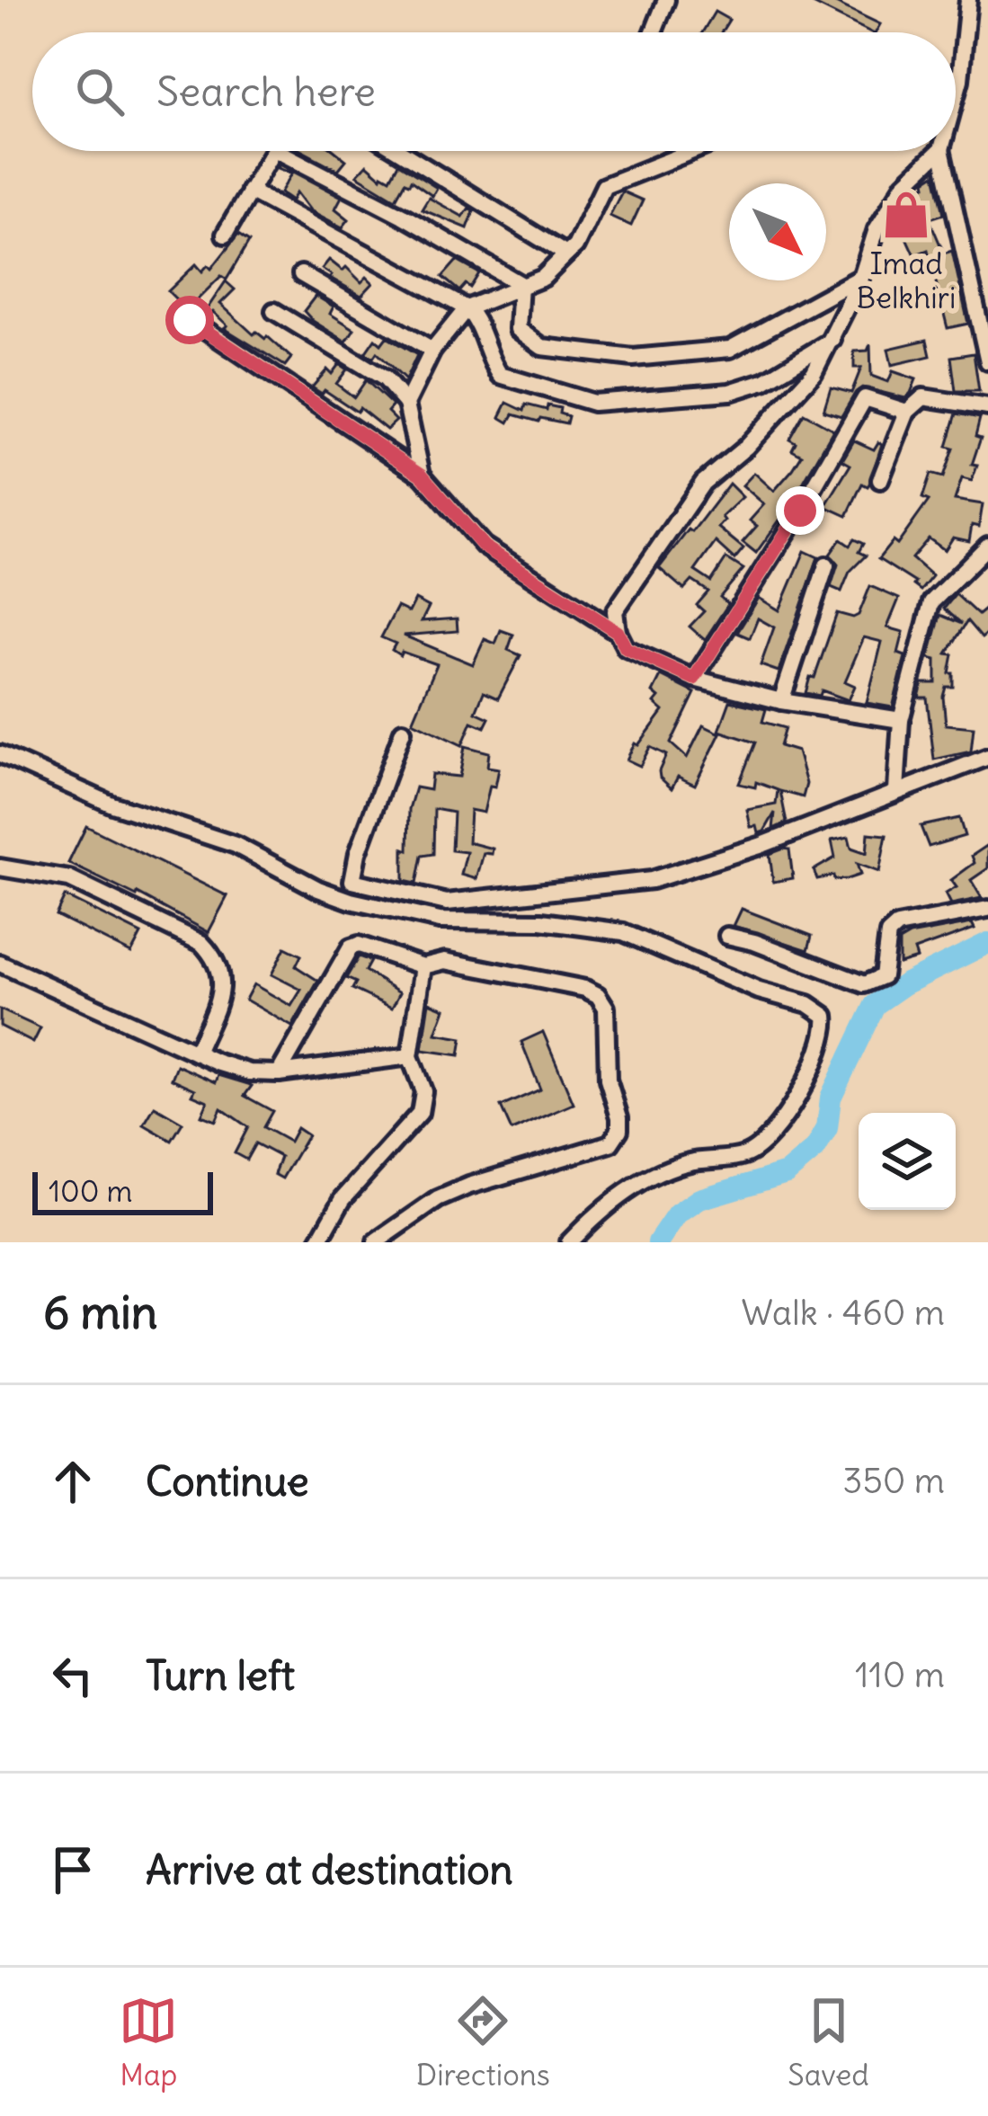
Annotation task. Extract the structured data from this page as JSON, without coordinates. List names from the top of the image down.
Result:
{
  "places": {
    "shop": ["Imad Belkhiri"]
  },
  "scale_bar": "100 m",
  "north": "bottom right",
  "page": {
    "search": "Search here",
    "scale": "100 m",
    "heading": ["6 min", "Walk · 460 m"],
    "list": [
      ["Continue", "350 m"],
      ["Turn left", "110 m"],
      "Arrive at destination"
    ],
    "nav": ["Map", "Directions", "Saved"]
  }
}
